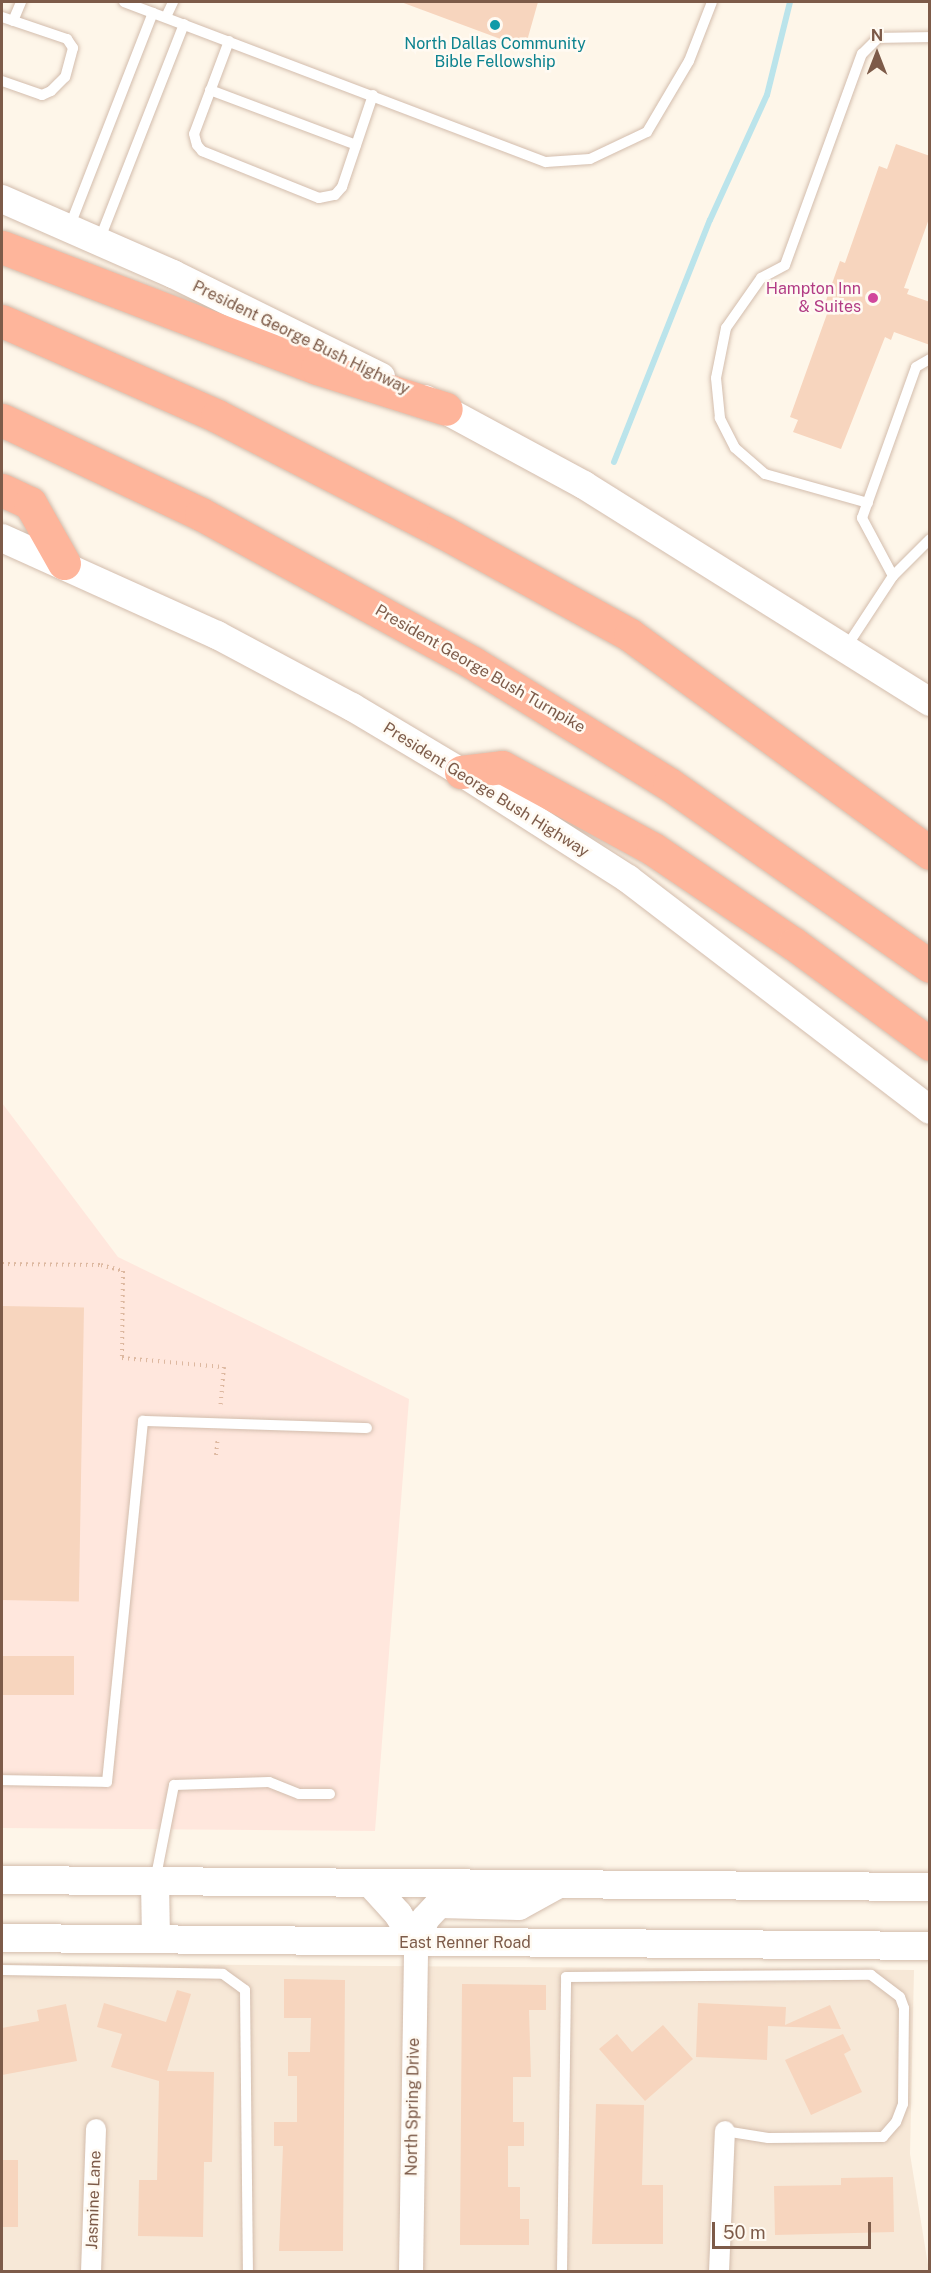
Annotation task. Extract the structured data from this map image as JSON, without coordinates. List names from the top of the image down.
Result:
{
  "streets": {
    "highway": ["President George Bush Turnpike"],
    "main road": ["President George Bush Highway", "East Renner Road"],
    "street": ["North Spring Drive", "Jasmine Lane"]
  },
  "crossings": [
    ["East Renner Road", "North Spring Drive"]
  ],
  "places": ["North Dallas Community Bible Fellowship", "Hampton Inn & Suites"],
  "scale_bar": "50 m",
  "north": "top"
}
